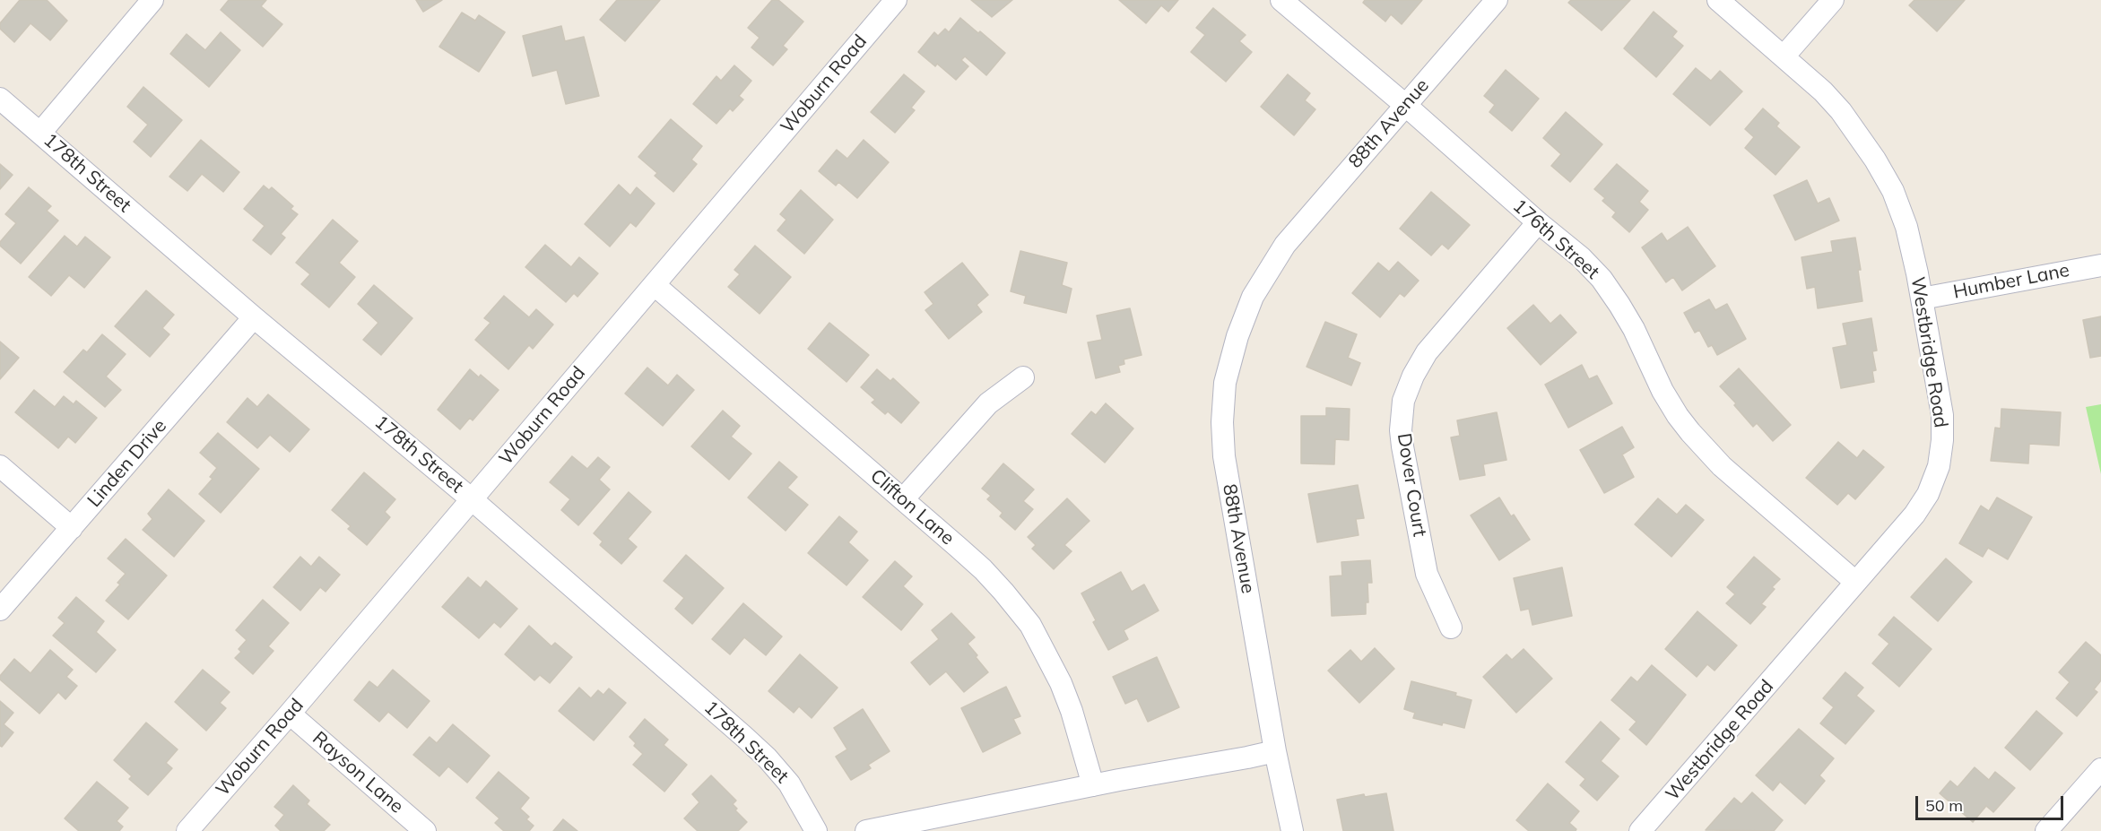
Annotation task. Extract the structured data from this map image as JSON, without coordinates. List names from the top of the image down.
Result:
{
  "streets": {
    "street": [
      "Woburn Road",
      "88th Avenue",
      "178th Street",
      "176th Street",
      "Humber Lane",
      "Westbridge Road",
      "Linden Drive",
      "Dover Court",
      "Clifton Lane",
      "Rayson Lane"
    ]
  },
  "crossings": [
    ["Woburn Road", "178th Street"],
    ["Woburn Road", "Clifton Lane"],
    ["Woburn Road", "Rayson Lane"],
    ["88th Avenue", "176th Street"],
    ["178th Street", "Linden Drive"],
    ["176th Street", "Westbridge Road"],
    ["176th Street", "Dover Court"],
    ["Humber Lane", "Westbridge Road"]
  ],
  "scale_bar": "50 m"
}
